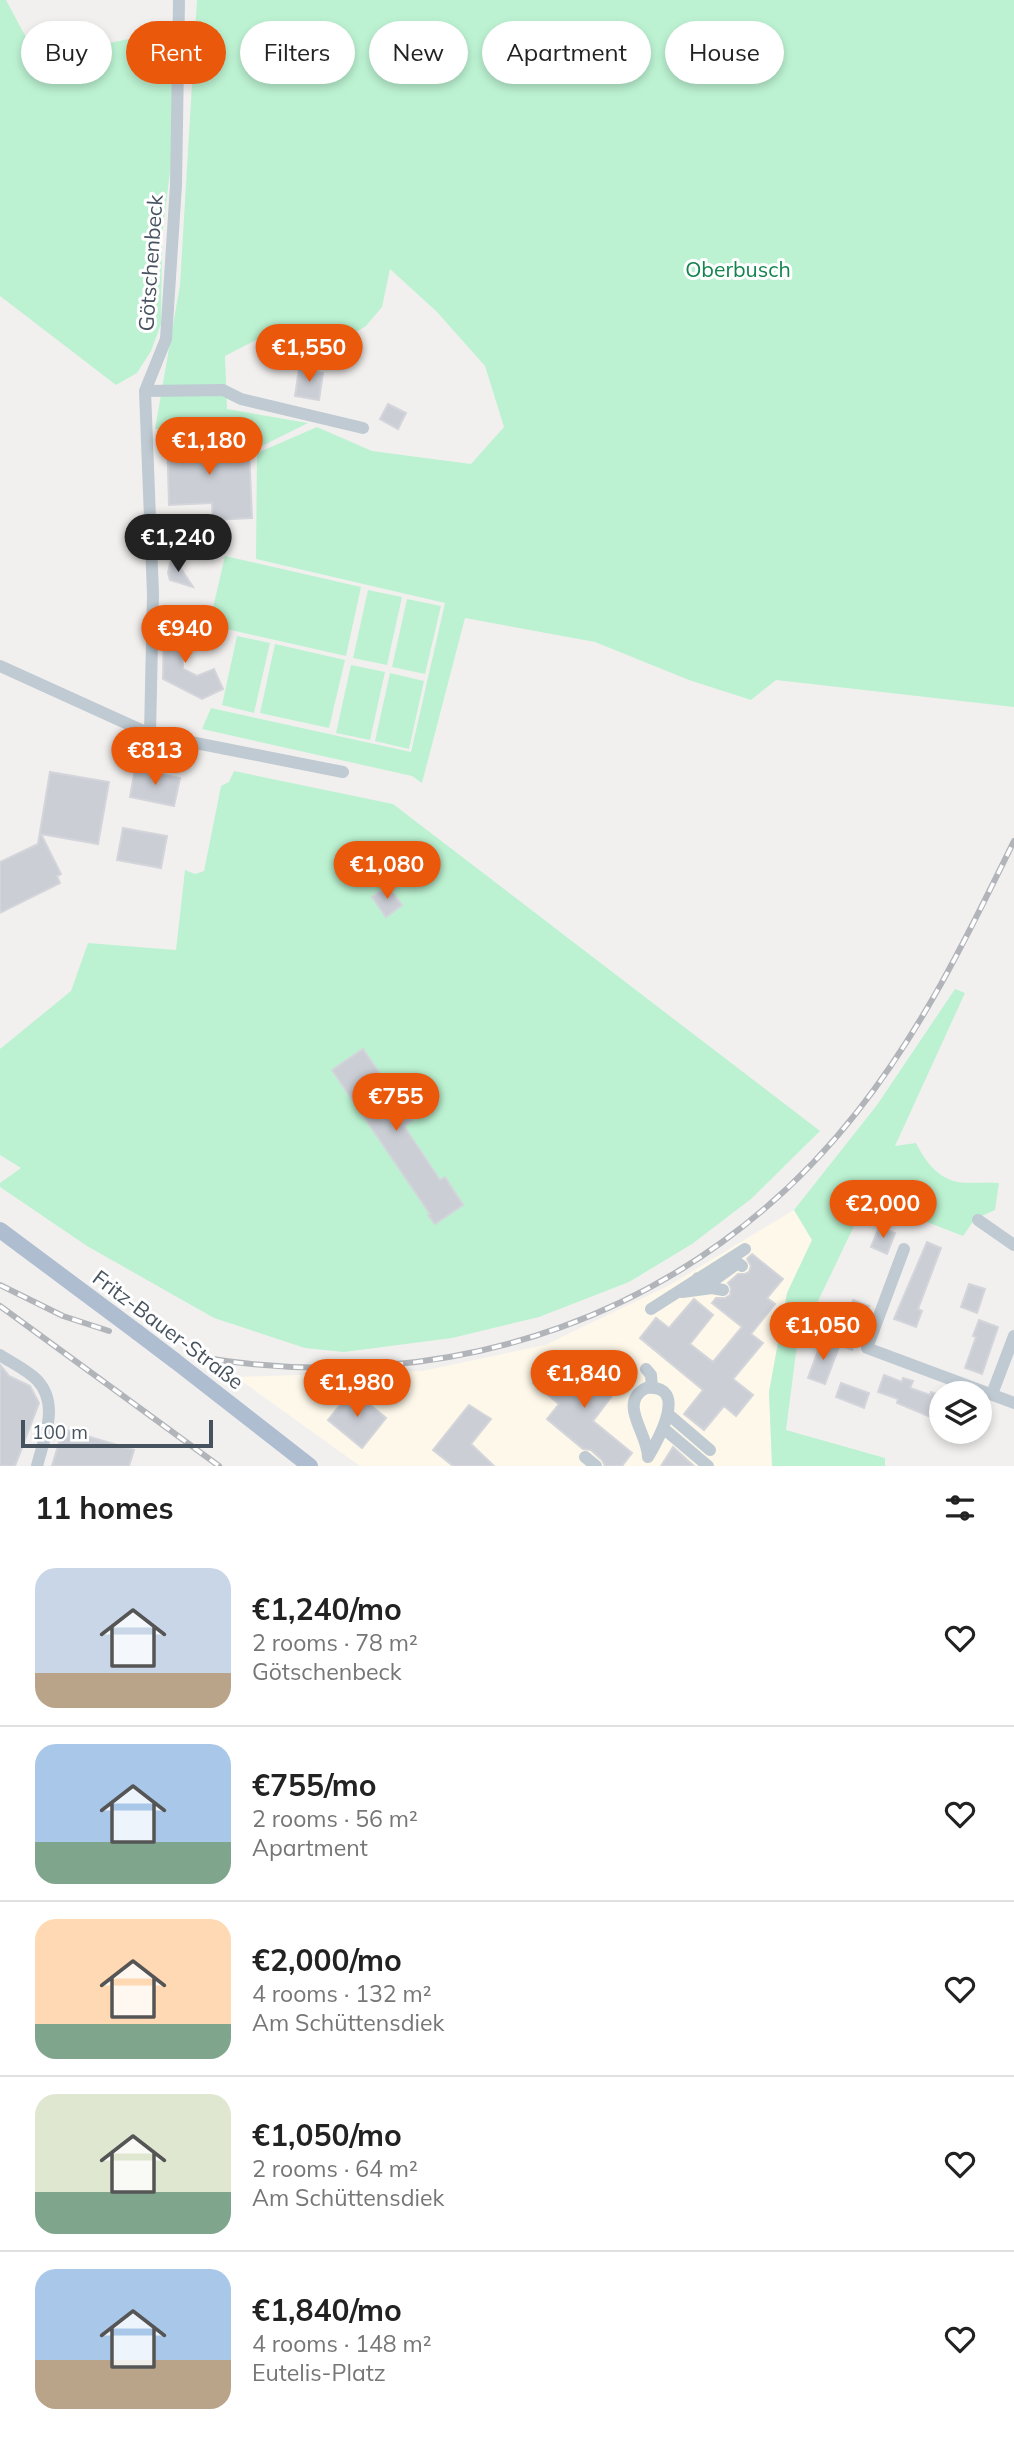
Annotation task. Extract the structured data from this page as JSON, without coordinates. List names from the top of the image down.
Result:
{
  "streets": {
    "main road": ["Fritz-Bauer-Straße"],
    "street": ["Götschenbeck"]
  },
  "parks": ["Oberbusch"],
  "scale_bar": "100 m",
  "page": {
    "chip": [
      "Buy",
      "Rent",
      "Filters",
      "New",
      "Apartment",
      "House"
    ],
    "price": [
      "€1,550",
      "€1,180",
      "€1,240",
      "€940",
      "€813",
      "€1,080",
      "€755",
      "€2,000",
      "€1,050",
      "€1,840",
      "€1,980"
    ],
    "scale": "100 m",
    "heading": "11 homes",
    "list": [
      {
        "name": "€1,240/mo",
        "note": "2 rooms · 78 m² · Götschenbeck"
      },
      {
        "name": "€755/mo",
        "note": "2 rooms · 56 m² · Apartment"
      },
      {
        "name": "€2,000/mo",
        "note": "4 rooms · 132 m² · Am Schüttensdiek"
      },
      {
        "name": "€1,050/mo",
        "note": "2 rooms · 64 m² · Am Schüttensdiek"
      },
      {
        "name": "€1,840/mo",
        "note": "4 rooms · 148 m² · Eutelis-Platz"
      }
    ]
  }
}
